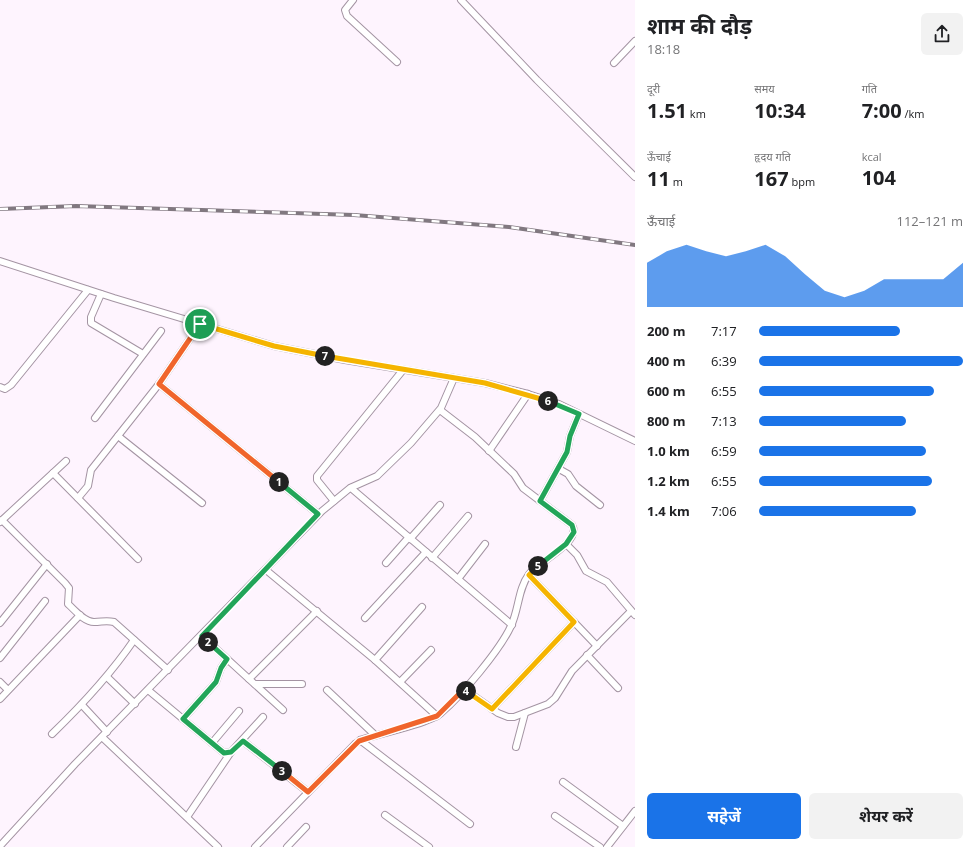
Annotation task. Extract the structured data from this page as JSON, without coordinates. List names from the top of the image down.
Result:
{
  "page": {
    "heading": ["शाम की दौड़", "18:18"],
    "stats": [
      ["दूरी", "1.51 km"],
      ["समय", "10:34"],
      ["गति", "7:00 /km"],
      ["ऊँचाई", "11 m"],
      ["हृदय गति", "167 bpm"],
      ["kcal", "104"]
    ],
    "chart": ["ऊँचाई", "112–121 m"],
    "list": [
      {
        "name": "200 m",
        "note": "7:17"
      },
      {
        "name": "400 m",
        "note": "6:39"
      },
      {
        "name": "600 m",
        "note": "6:55"
      },
      {
        "name": "800 m",
        "note": "7:13"
      },
      {
        "name": "1.0 km",
        "note": "6:59"
      },
      {
        "name": "1.2 km",
        "note": "6:55"
      },
      {
        "name": "1.4 km",
        "note": "7:06"
      }
    ],
    "pins": [
      "7",
      "6",
      "1",
      "5",
      "2",
      "4",
      "3"
    ],
    "buttons": ["सहेजें", "शेयर करें"]
  }
}
